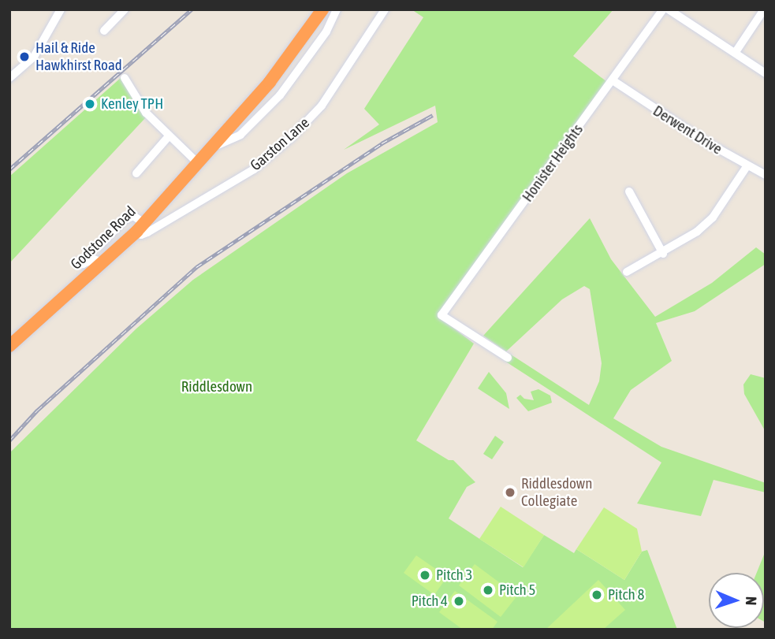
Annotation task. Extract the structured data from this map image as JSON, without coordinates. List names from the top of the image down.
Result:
{
  "streets": {
    "highway": ["Godstone Road"],
    "street": ["Derwent Drive", "Garston Lane", "Honister Heights"]
  },
  "crossings": [
    ["Derwent Drive", "Honister Heights"],
    ["Garston Lane", "Godstone Road"]
  ],
  "parks": ["Riddlesdown"],
  "places": [
    "Hail & Ride Hawkhirst Road",
    "Kenley TPH",
    "Riddlesdown Collegiate",
    "Pitch 3",
    "Pitch 5",
    "Pitch 8",
    "Pitch 4"
  ],
  "north": "right"
}
